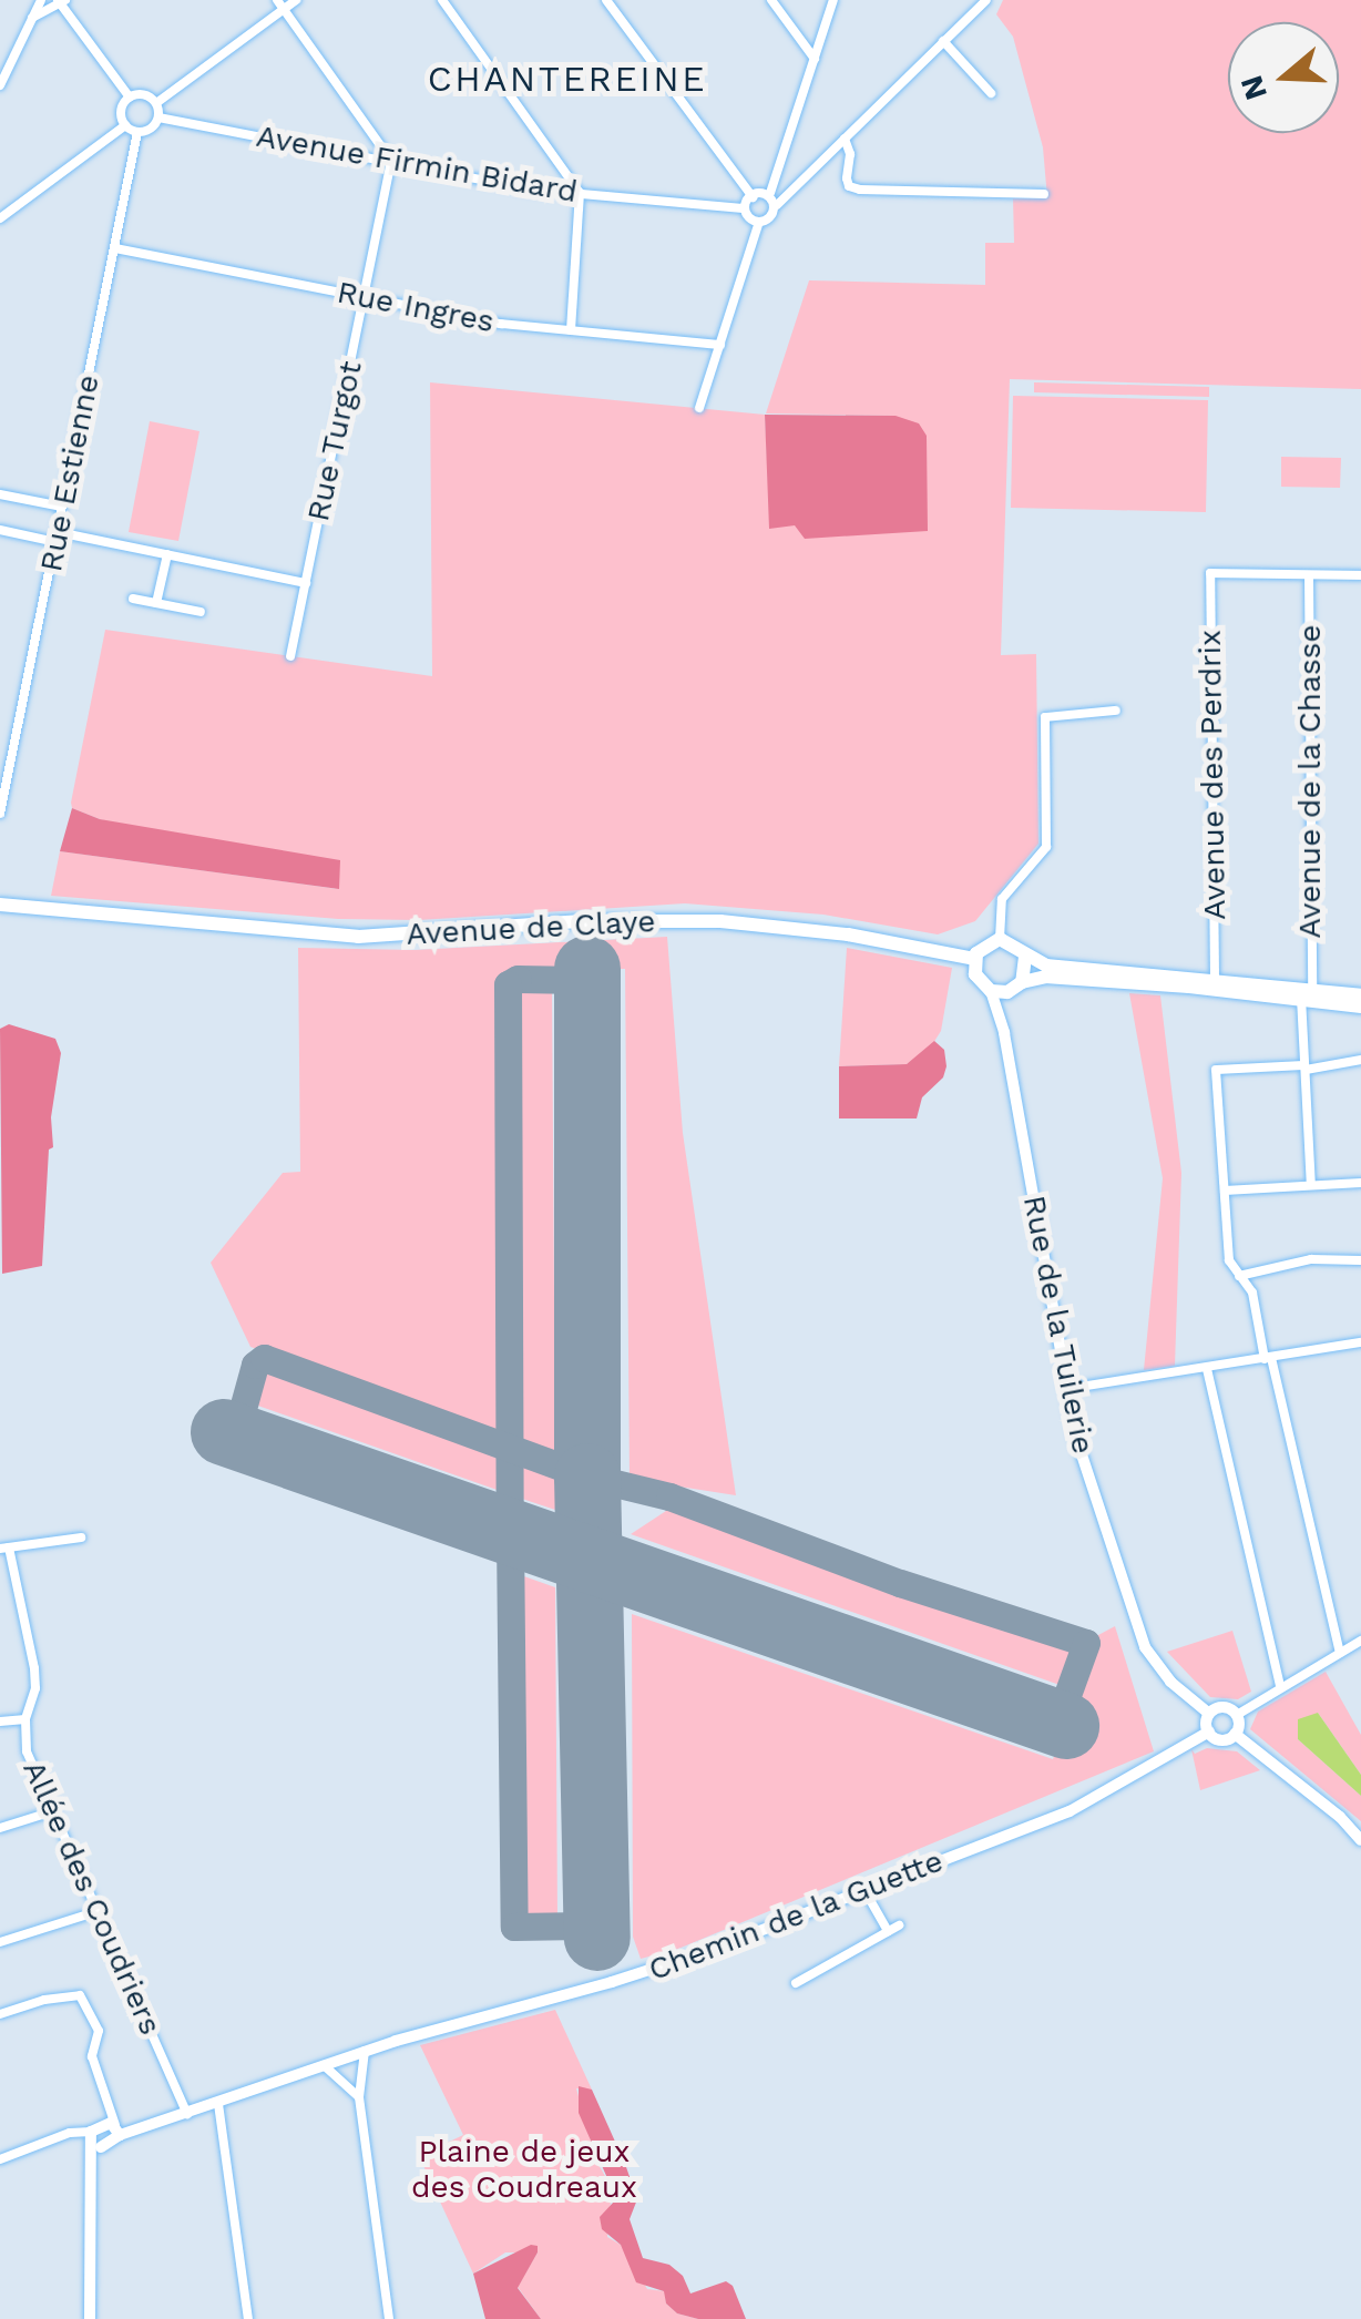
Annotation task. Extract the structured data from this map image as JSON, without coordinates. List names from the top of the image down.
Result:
{
  "streets": {
    "main road": ["Avenue de Claye"],
    "street": [
      "Avenue Firmin Bidard",
      "Rue Ingres",
      "Rue Turgot",
      "Rue Estienne",
      "Avenue des Perdrix",
      "Avenue de la Chasse",
      "Rue de la Tuilerie",
      "Allée des Coudriers",
      "Chemin de la Guette"
    ]
  },
  "crossings": [
    ["Avenue Firmin Bidard", "Rue Turgot"],
    ["Avenue Firmin Bidard", "Rue Estienne"],
    ["Rue Ingres", "Rue Turgot"],
    ["Rue Ingres", "Rue Estienne"],
    ["Avenue des Perdrix", "Avenue de la Chasse"],
    ["Avenue de Claye", "Rue de la Tuilerie"],
    ["Rue de la Tuilerie", "Chemin de la Guette"],
    ["Allée des Coudriers", "Chemin de la Guette"]
  ],
  "districts": ["CHANTEREINE"],
  "parks": ["Plaine de jeux des Coudreaux"],
  "north": "left"
}
